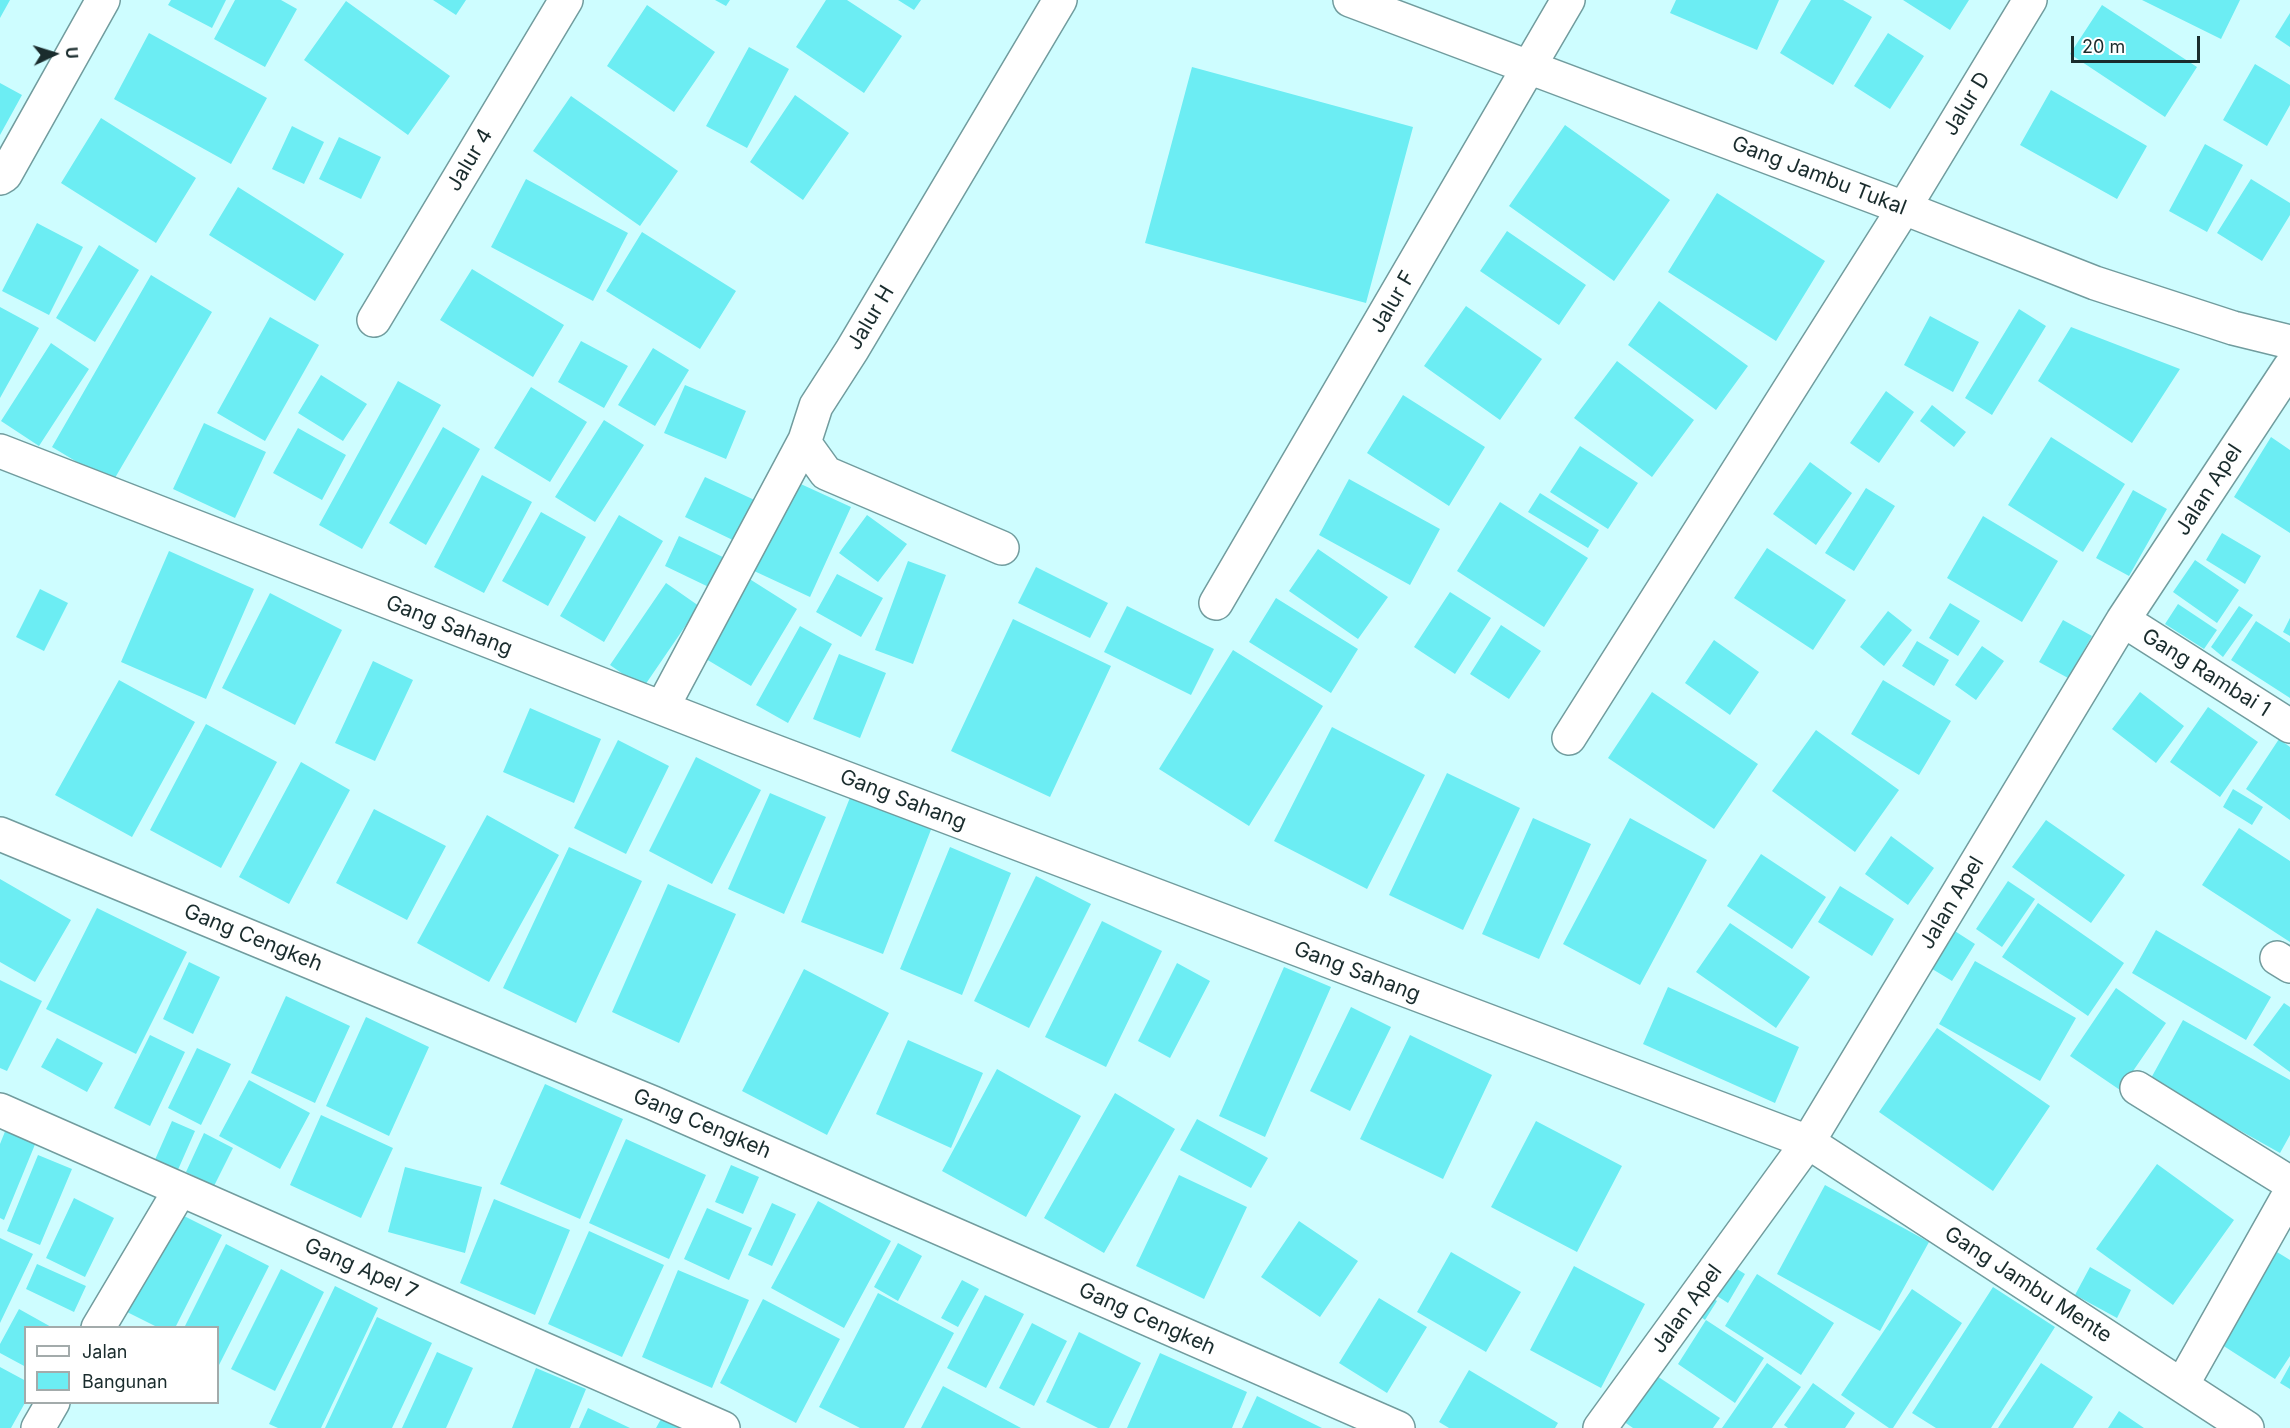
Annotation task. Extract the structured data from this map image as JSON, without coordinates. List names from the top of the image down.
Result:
{
  "streets": {
    "street": [
      "Jalur D",
      "Jalur 4",
      "Gang Jambu Tukal",
      "Jalur F",
      "Jalur H",
      "Jalan Apel",
      "Gang Sahang",
      "Gang Rambai 1",
      "Gang Cengkeh",
      "Gang Apel 7",
      "Gang Jambu Mente"
    ]
  },
  "crossings": [
    ["Jalur D", "Gang Jambu Tukal"],
    ["Gang Jambu Tukal", "Jalur F"],
    ["Jalur H", "Gang Sahang"],
    ["Jalan Apel", "Gang Sahang"],
    ["Jalan Apel", "Gang Rambai 1"],
    ["Jalan Apel", "Gang Jambu Mente"],
    ["Gang Sahang", "Gang Jambu Mente"]
  ],
  "legend": ["Jalan", "Bangunan"],
  "scale_bar": "20 m",
  "north": "right"
}
